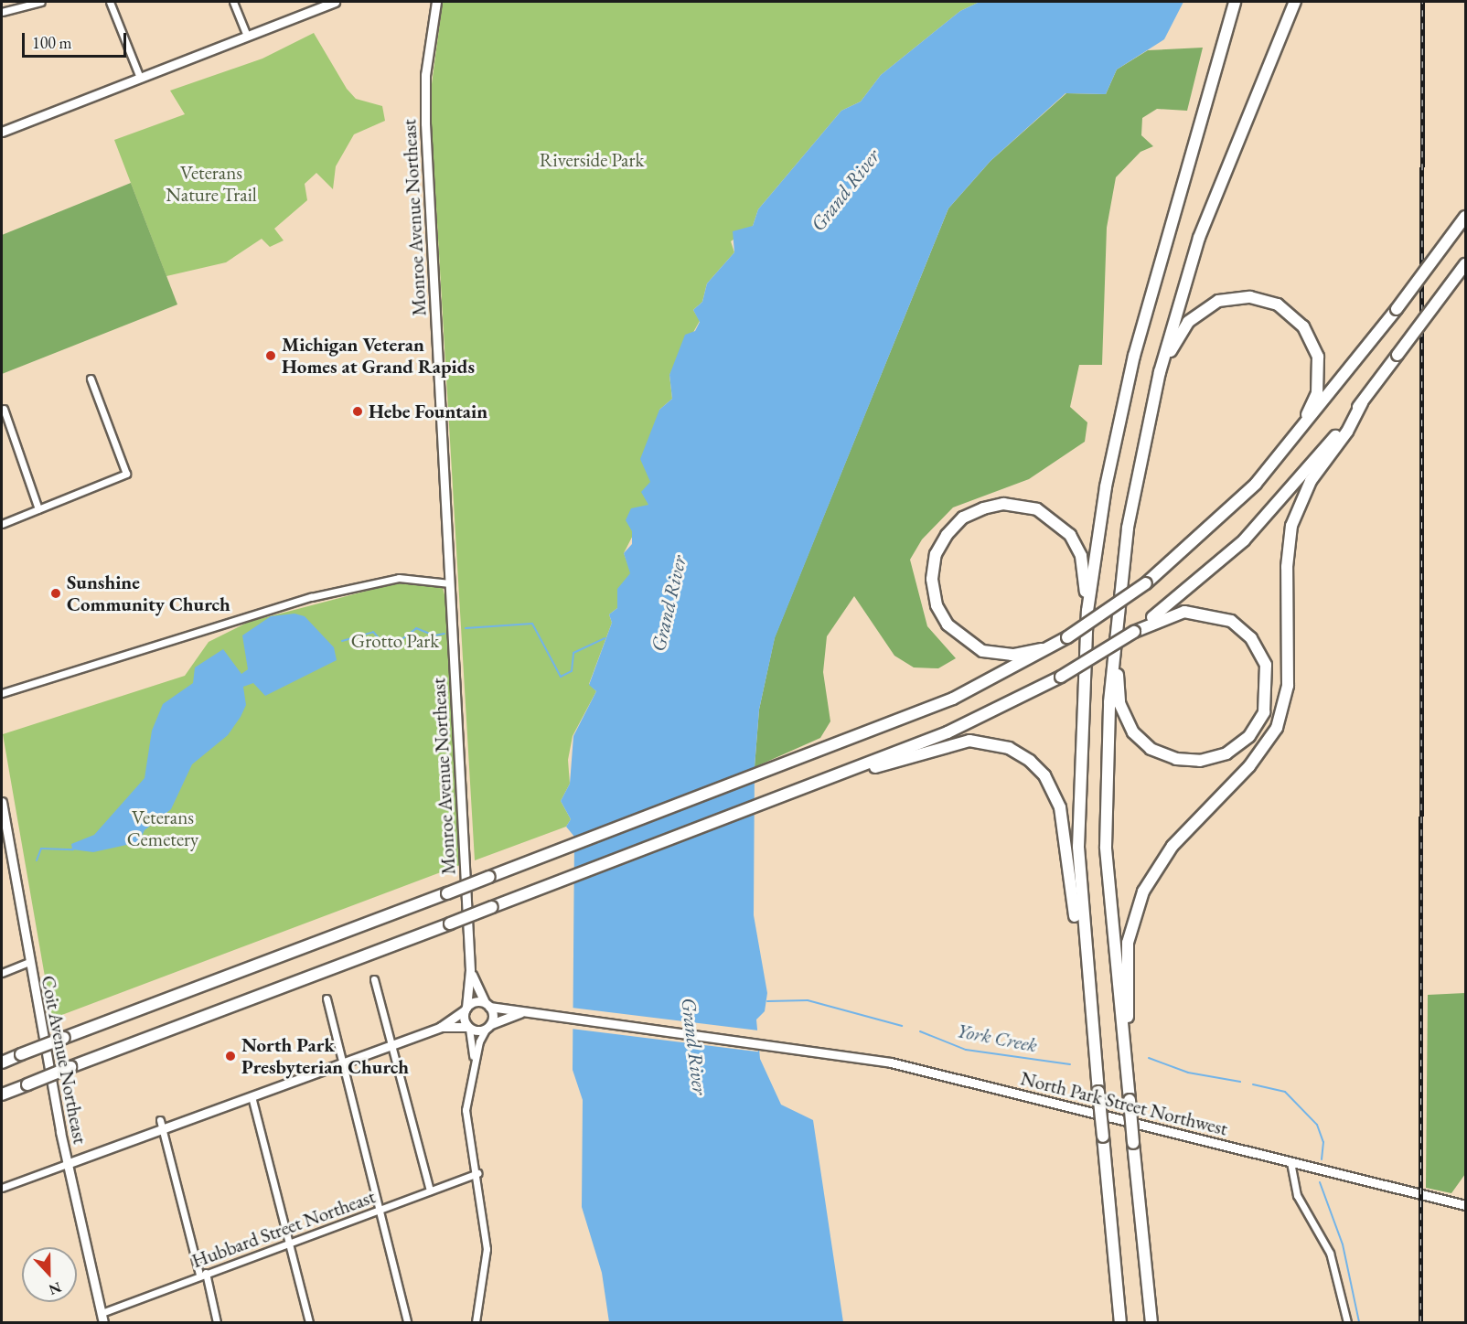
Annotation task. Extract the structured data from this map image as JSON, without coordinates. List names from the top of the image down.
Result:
{
  "streets": {
    "main road": ["Monroe Avenue Northeast", "Coit Avenue Northeast", "North Park Street Northwest"],
    "street": ["Hubbard Street Northeast"]
  },
  "crossings": [
    ["Monroe Avenue Northeast", "North Park Street Northwest"],
    ["Coit Avenue Northeast", "Hubbard Street Northeast"]
  ],
  "water": ["Grand River", "York Creek"],
  "parks": [
    "Riverside Park",
    "Veterans Nature Trail",
    "Grotto Park",
    "Veterans Cemetery"
  ],
  "places": [
    "Michigan Veteran Homes at Grand Rapids",
    "Hebe Fountain",
    "Sunshine Community Church",
    "North Park Presbyterian Church"
  ],
  "scale_bar": "100 m",
  "north": "bottom"
}
